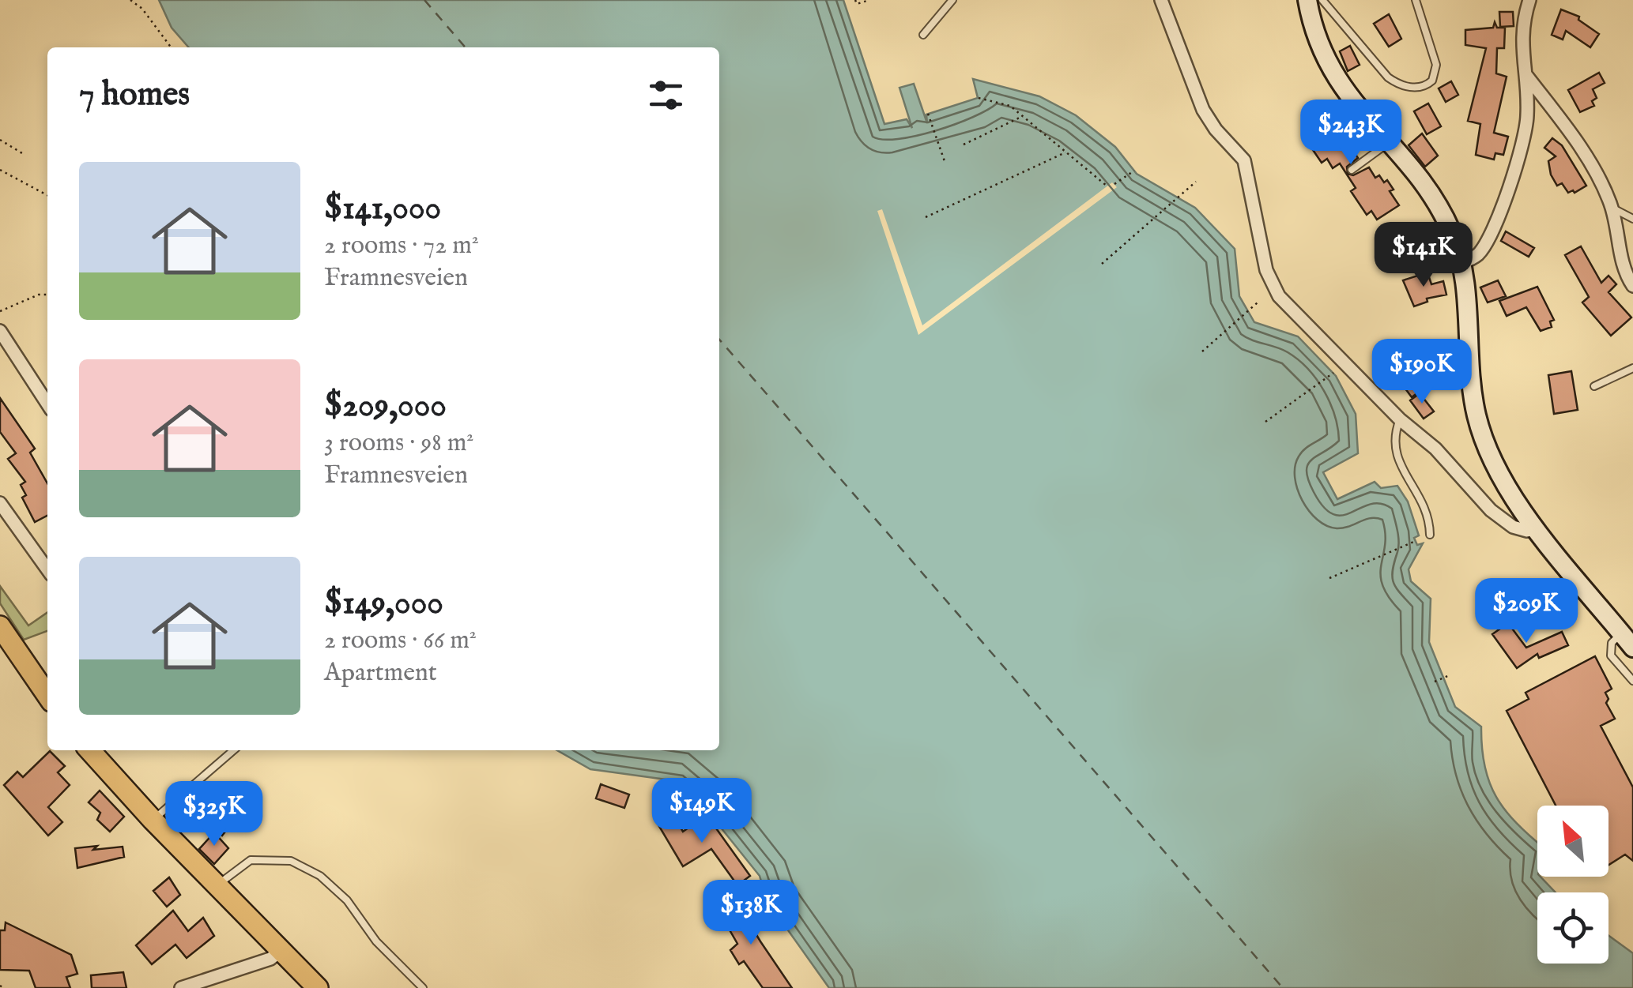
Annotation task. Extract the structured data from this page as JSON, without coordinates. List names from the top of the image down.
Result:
{
  "north": "top left",
  "page": {
    "heading": "7 homes",
    "price": [
      "$243K",
      "$141K",
      "$190K",
      "$209K",
      "$149K",
      "$325K",
      "$138K"
    ],
    "list": [
      {
        "name": "$141,000",
        "note": "2 rooms · 72 m² · Framnesveien"
      },
      {
        "name": "$209,000",
        "note": "3 rooms · 98 m² · Framnesveien"
      },
      {
        "name": "$149,000",
        "note": "2 rooms · 66 m² · Apartment"
      }
    ]
  }
}
